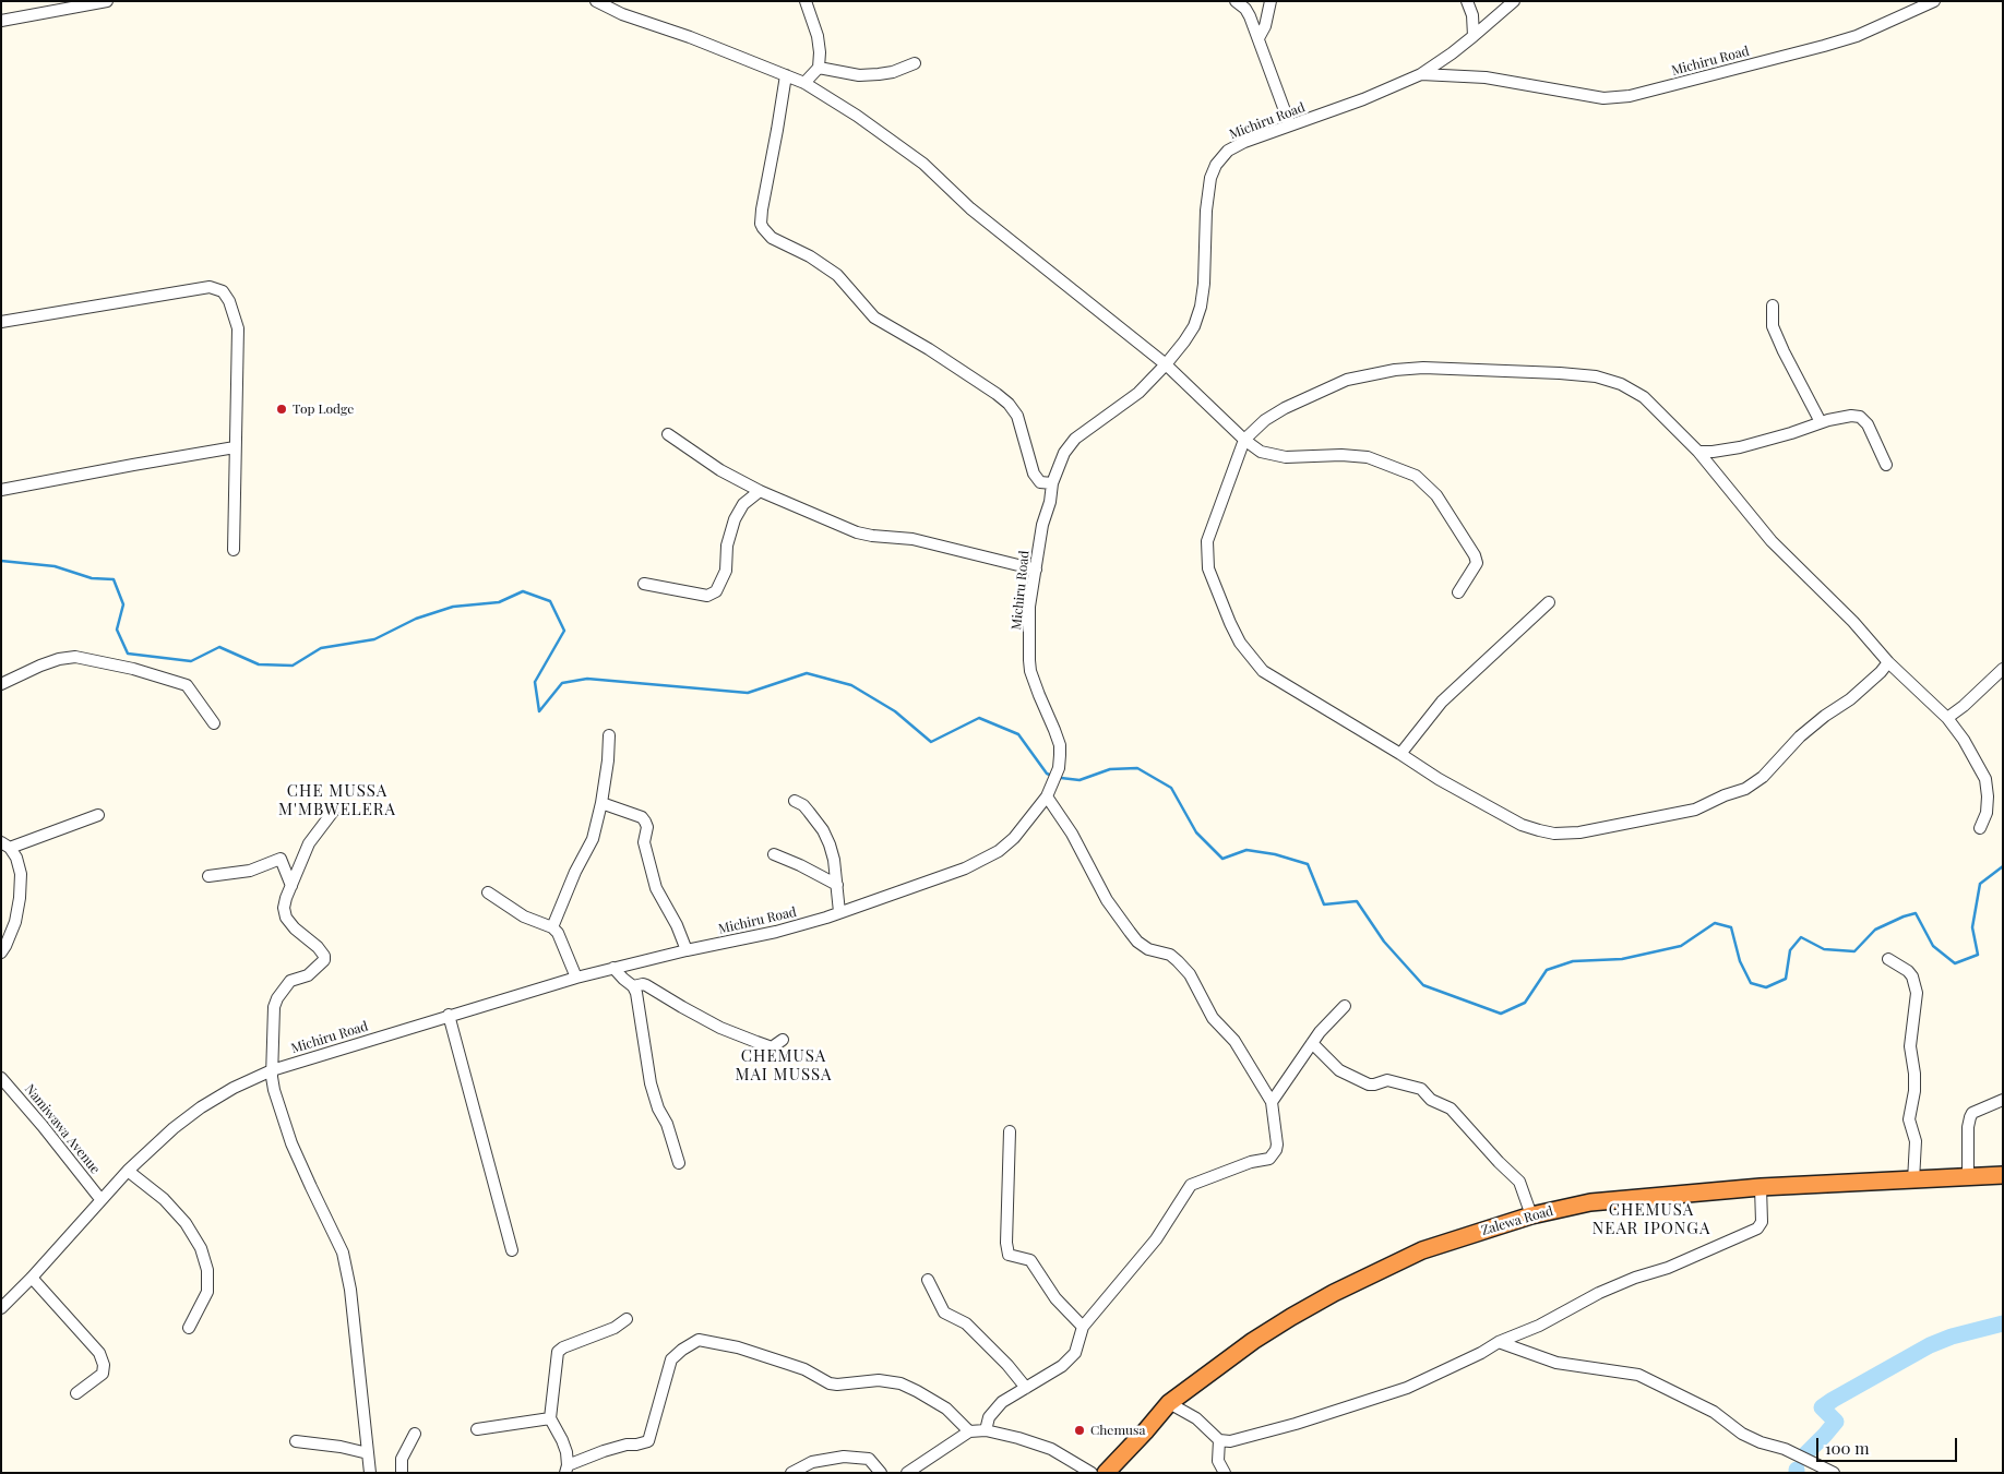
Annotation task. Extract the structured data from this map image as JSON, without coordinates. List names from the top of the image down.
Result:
{
  "streets": {
    "highway": ["Zalewa Road"],
    "street": ["Michiru Road", "Namiwawa Avenue"]
  },
  "crossings": [
    ["Michiru Road", "Namiwawa Avenue"]
  ],
  "districts": ["CHE MUSSA M'MBWELERA", "CHEMUSA MAI MUSSA", "CHEMUSA NEAR IPONGA"],
  "places": ["Top Lodge", "Chemusa"],
  "scale_bar": "100 m"
}
